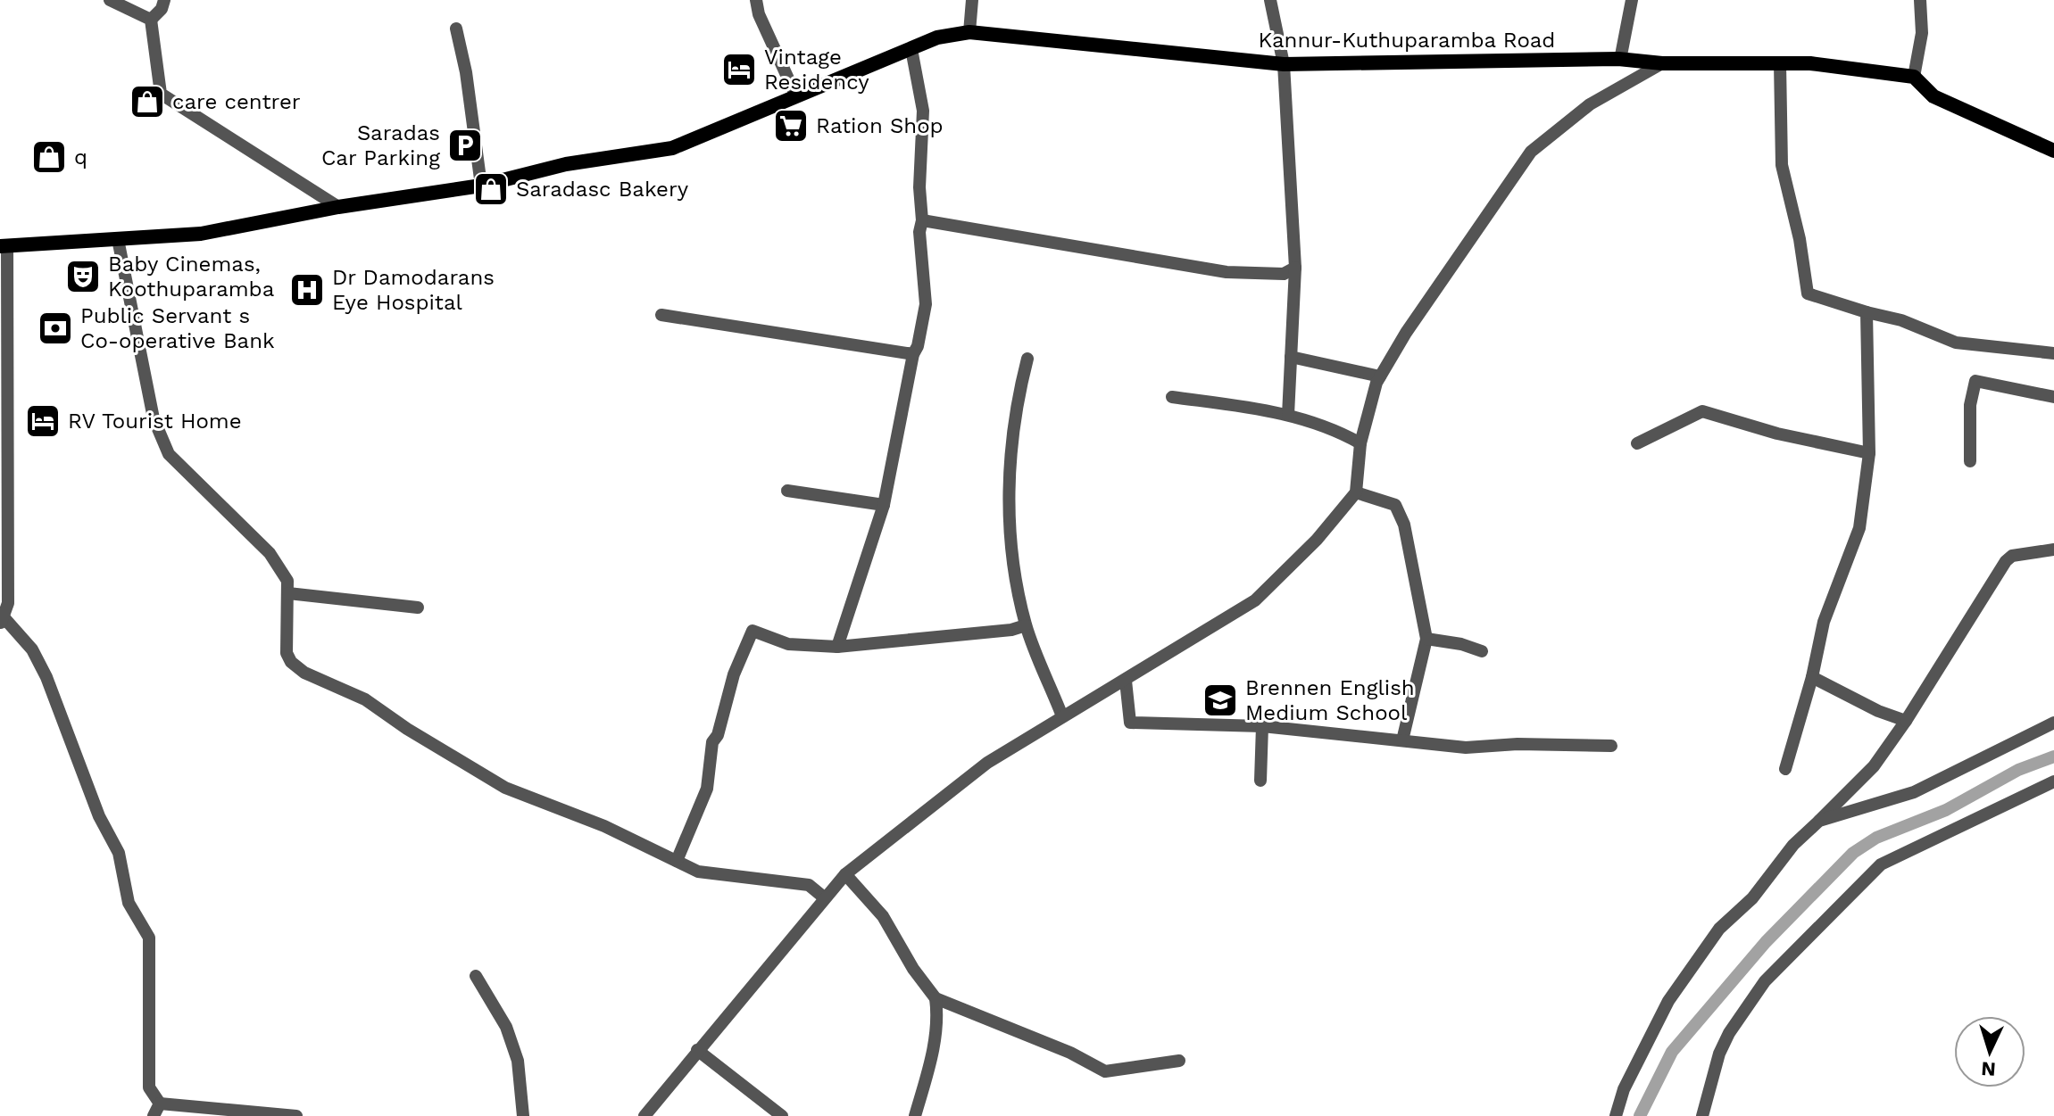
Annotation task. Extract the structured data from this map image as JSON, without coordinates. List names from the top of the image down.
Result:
{
  "streets": {
    "main road": ["Kannur-Kuthuparamba Road"]
  },
  "places": {
    "hotel": ["Vintage Residency", "RV Tourist Home"],
    "shop": ["care centrer", "q", "Saradasc Bakery"],
    "supermarket": ["Ration Shop"],
    "parking": ["Saradas Car Parking"],
    "theatre": ["Baby Cinemas, Koothuparamba"],
    "hospital": ["Dr Damodarans Eye Hospital"],
    "bank": ["Public Servant s Co-operative Bank"],
    "school or university": ["Brennen English Medium School"]
  },
  "north": "bottom"
}
